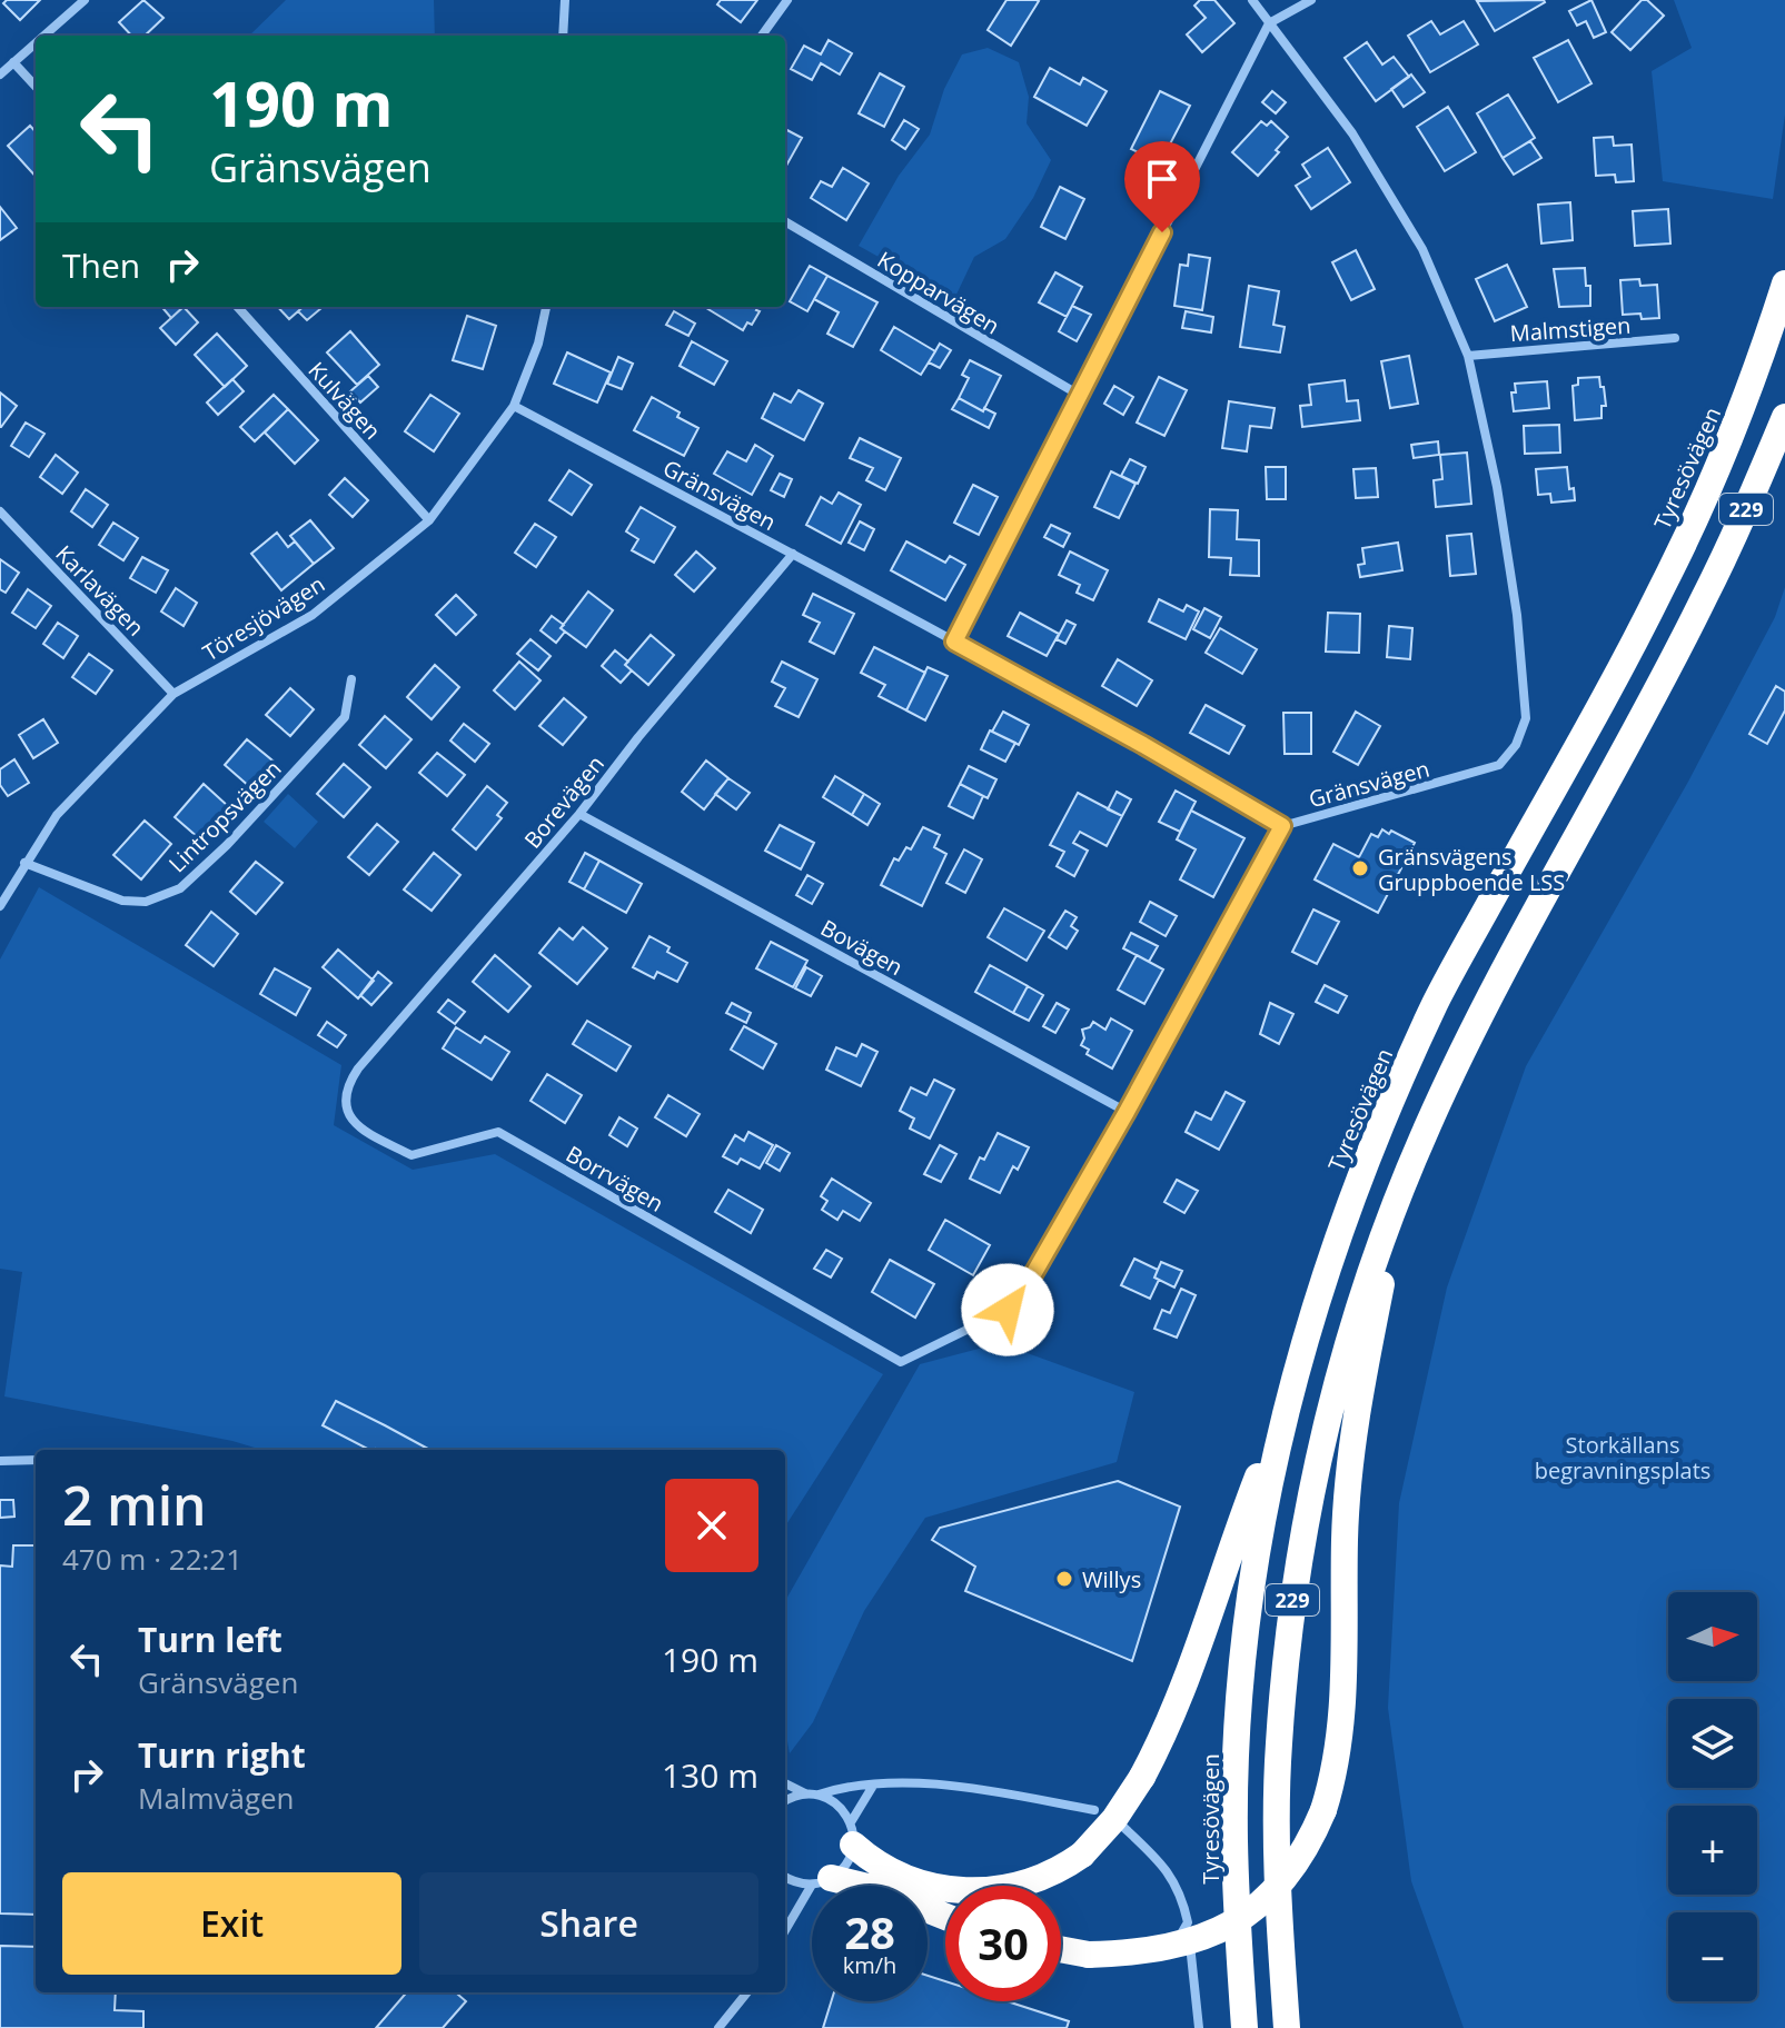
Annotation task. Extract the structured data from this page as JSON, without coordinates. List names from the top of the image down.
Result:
{
  "streets": {
    "highway": ["Tyresövägen", "229"],
    "street": [
      "Kopparvägen",
      "Malmstigen",
      "Kulvägen",
      "Gränsvägen",
      "Karlavägen",
      "Töresjövägen",
      "Borevägen",
      "Lintropsvägen",
      "Bovägen",
      "Borrvägen"
    ]
  },
  "crossings": [
    ["Malmstigen", "Gränsvägen"],
    ["Kulvägen", "Töresjövägen"],
    ["Gränsvägen", "Töresjövägen"],
    ["Gränsvägen", "Borevägen"],
    ["Karlavägen", "Töresjövägen"],
    ["Töresjövägen", "Lintropsvägen"],
    ["Borevägen", "Bovägen"],
    ["Borevägen", "Borrvägen"],
    ["Bovägen", "Borrvägen"]
  ],
  "parks": ["Storkällans begravningsplats"],
  "places": ["Gränsvägens Gruppboende LSS", "Willys"],
  "north": "right",
  "page": {
    "turn": ["190 m", "Gränsvägen"],
    "then": "Then",
    "heading": ["2 min", "470 m · 22:21"],
    "map_buttons": ["+", "−"],
    "list": [
      {
        "name": "Turn left",
        "note": "Gränsvägen",
        "value": "190 m"
      },
      {
        "name": "Turn right",
        "note": "Malmvägen",
        "value": "130 m"
      }
    ],
    "buttons": ["Exit", "Share"],
    "speed": "28 km/h",
    "limit": "30"
  }
}
